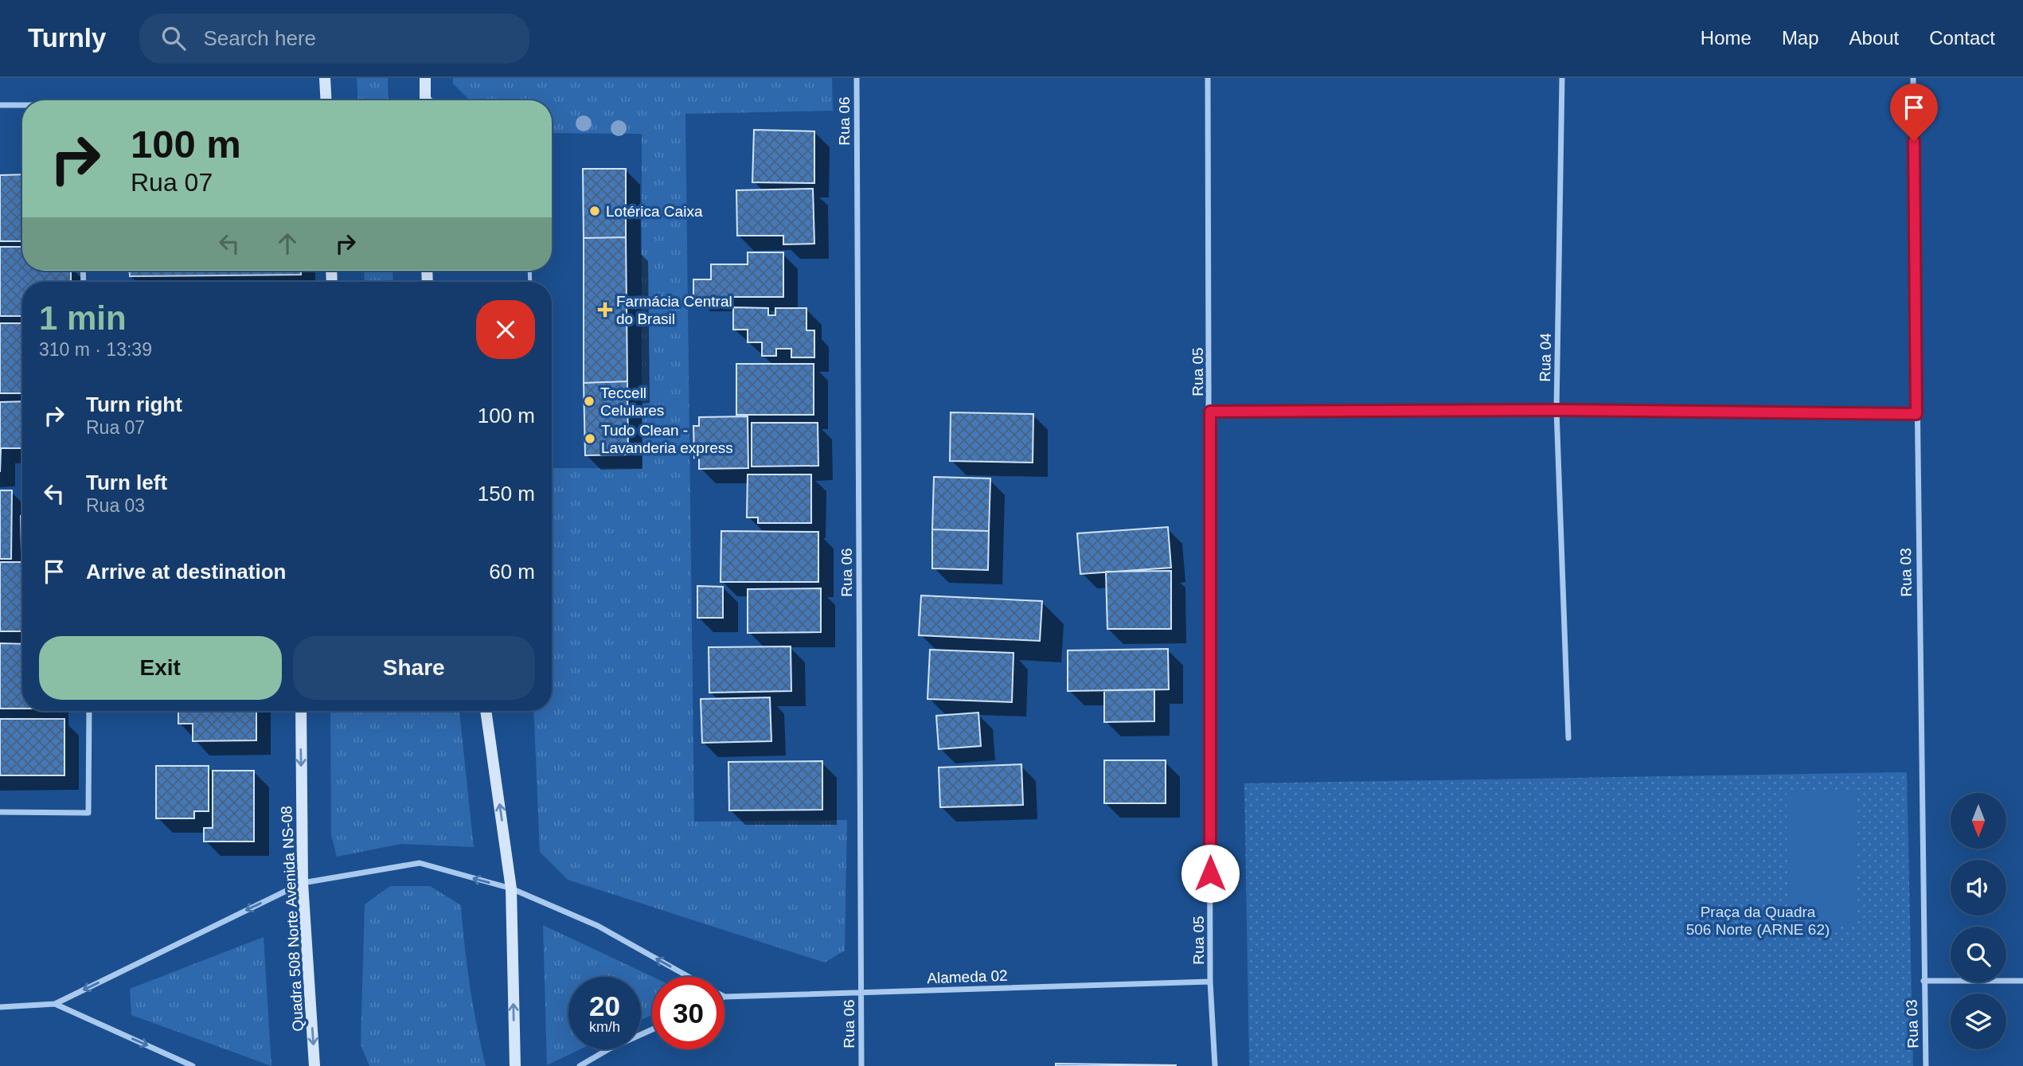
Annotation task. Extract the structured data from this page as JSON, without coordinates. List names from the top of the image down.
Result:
{
  "streets": {
    "street": [
      "Rua 06",
      "Rua 04",
      "Rua 05",
      "Rua 03",
      "Quadra 508 Norte Avenida NS-08",
      "Alameda 02"
    ]
  },
  "crossings": [
    ["Rua 06", "Alameda 02"],
    ["Rua 05", "Alameda 02"]
  ],
  "one_way": ["Quadra 508 Norte Avenida NS-08"],
  "parks": ["Praça da Quadra 506 Norte (ARNE 62)"],
  "places": {
    "other": ["Lotérica Caixa", "Teccell Celulares", "Tudo Clean - Lavanderia express"],
    "health": ["Farmácia Central do Brasil"]
  },
  "north": "bottom",
  "page": {
    "header": "Turnly",
    "search": "Search here",
    "nav": [
      "Home",
      "Map",
      "About",
      "Contact"
    ],
    "turn": ["100 m", "Rua 07"],
    "heading": ["1 min", "310 m · 13:39"],
    "list": [
      {
        "name": "Turn right",
        "note": "Rua 07",
        "value": "100 m"
      },
      {
        "name": "Turn left",
        "note": "Rua 03",
        "value": "150 m"
      },
      {
        "name": "Arrive at destination",
        "value": "60 m"
      }
    ],
    "buttons": ["Exit", "Share"],
    "speed": "20 km/h",
    "limit": "30"
  }
}
